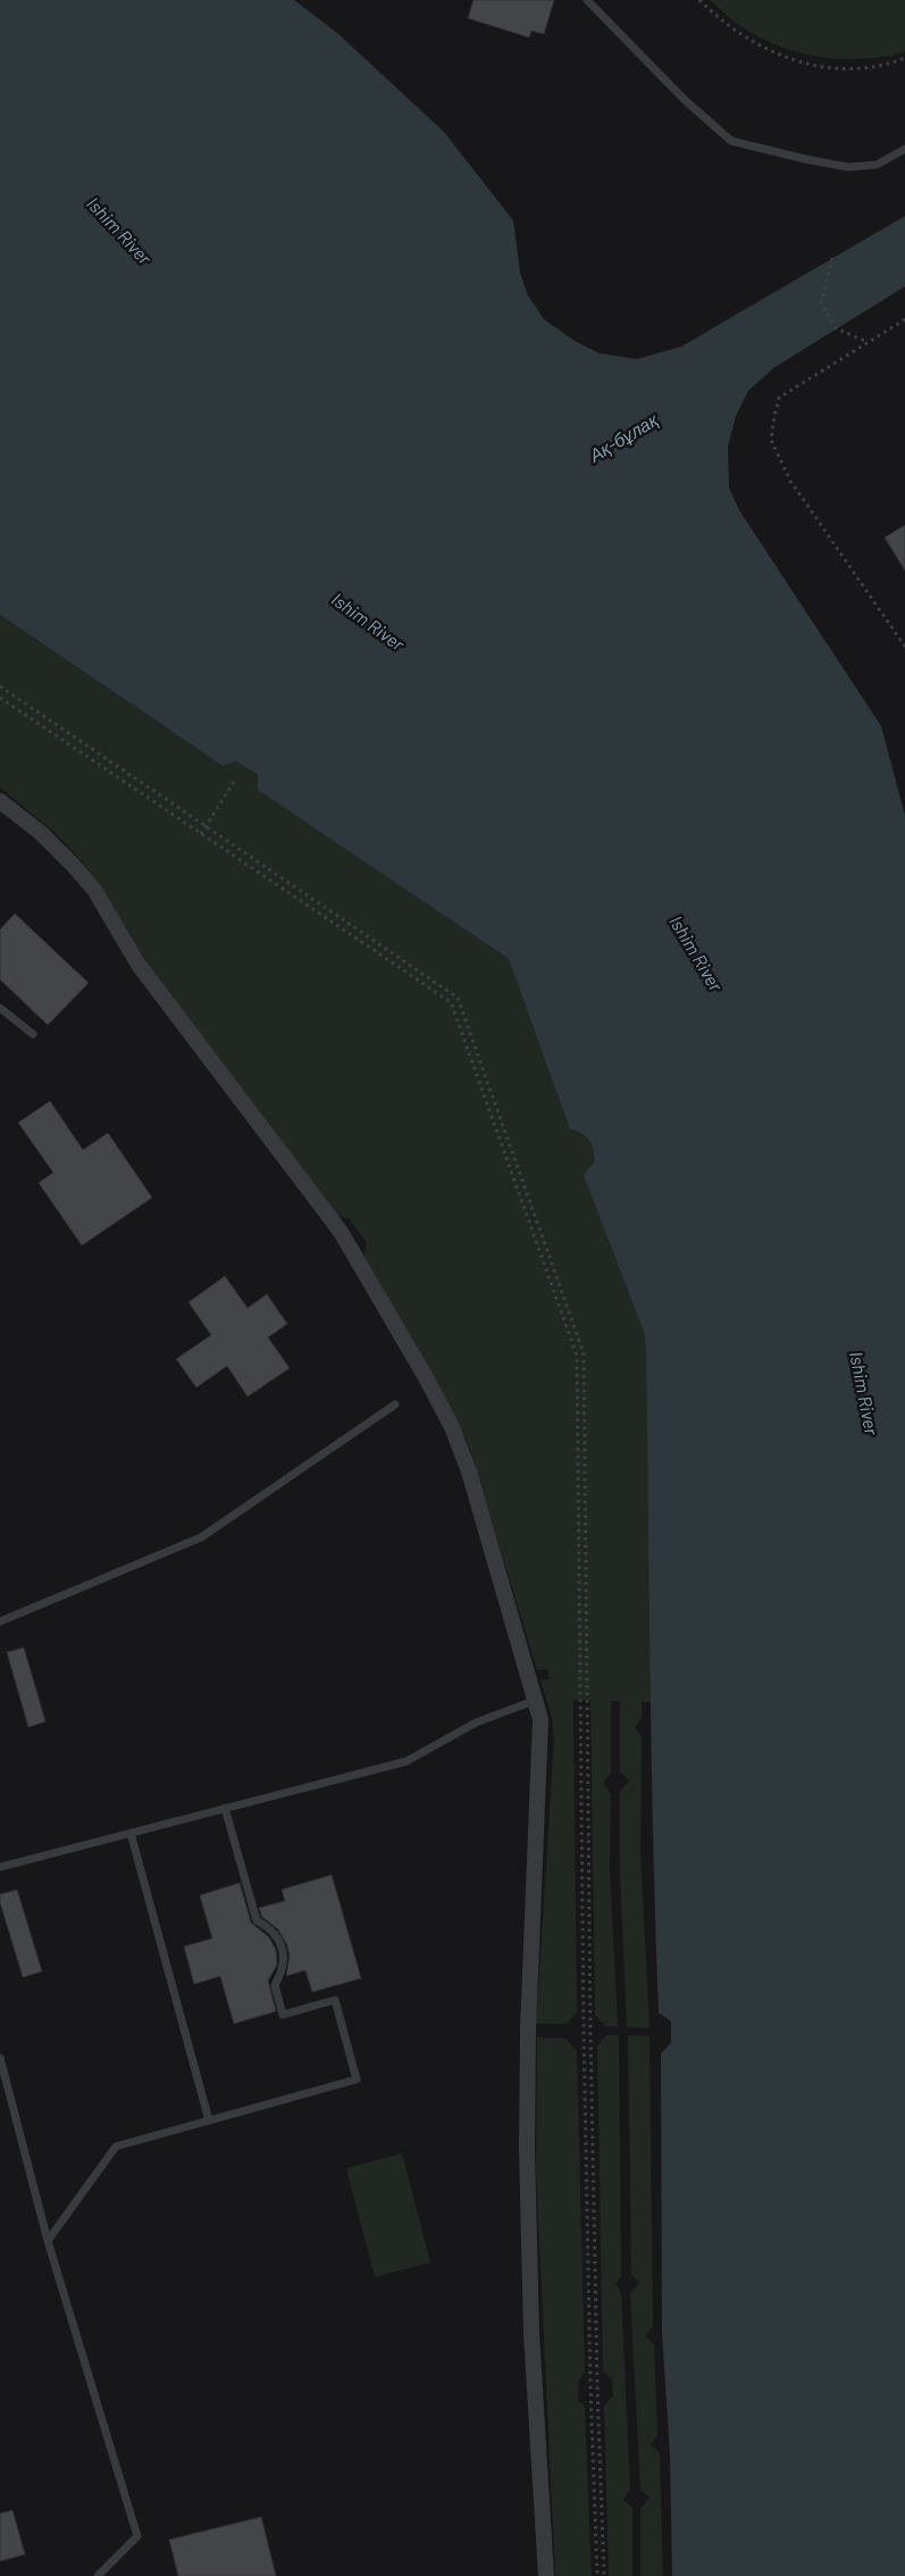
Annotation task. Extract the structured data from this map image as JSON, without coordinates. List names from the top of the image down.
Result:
{
  "water": ["Ishim River", "Ақ-бұлақ"]
}
